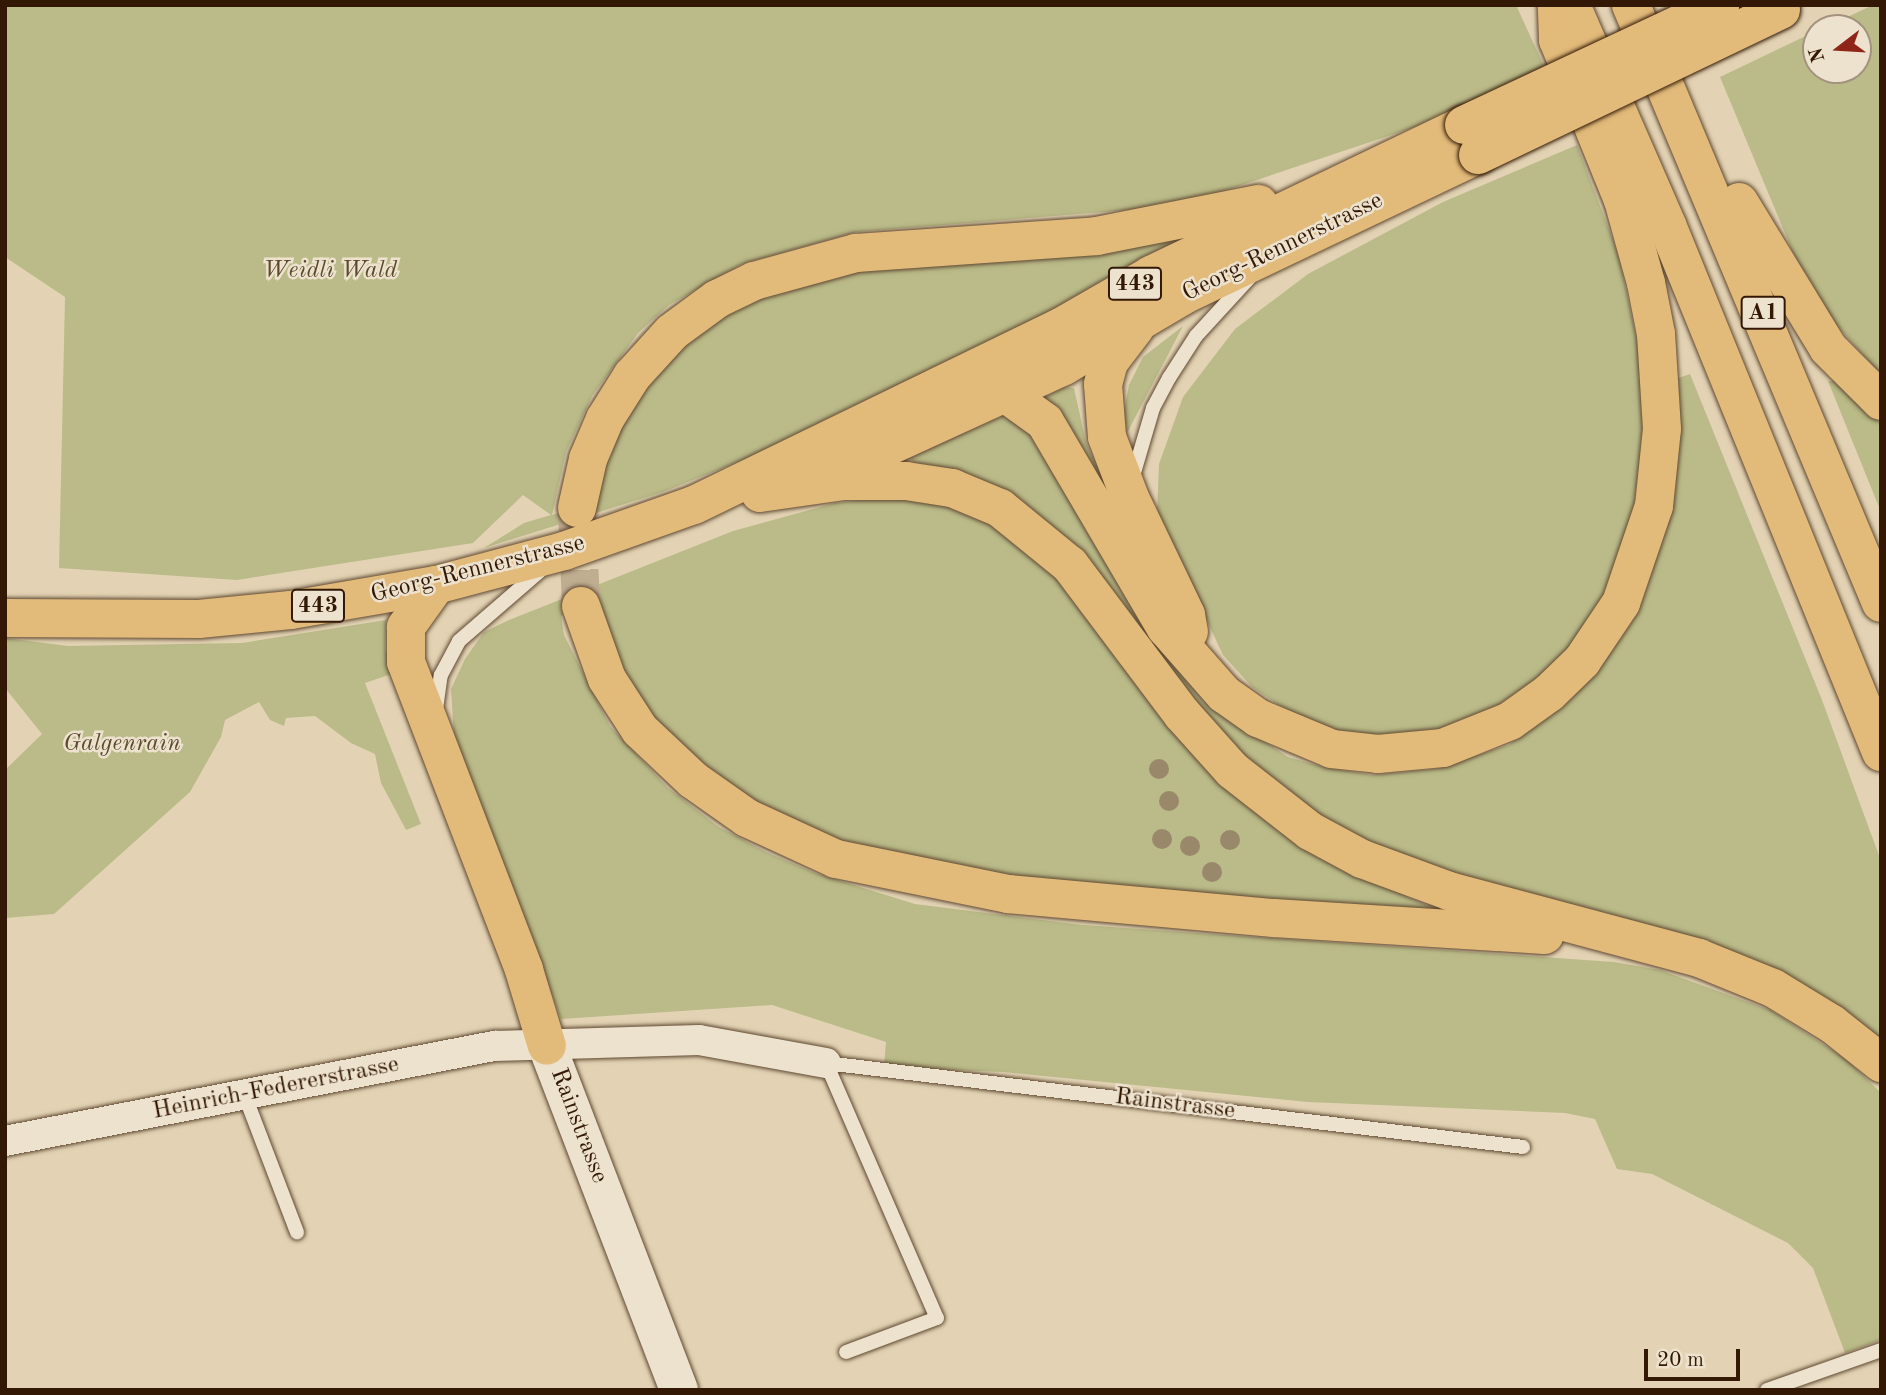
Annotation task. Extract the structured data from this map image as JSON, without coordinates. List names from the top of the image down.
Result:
{
  "streets": {
    "highway": ["Georg-Rennerstrasse", "443", "A1"],
    "street": ["Heinrich-Federerstrasse", "Rainstrasse"]
  },
  "crossings": [
    ["Heinrich-Federerstrasse", "Rainstrasse"]
  ],
  "parks": ["Weidli Wald", "Galgenrain"],
  "scale_bar": "20 m",
  "north": "left"
}
